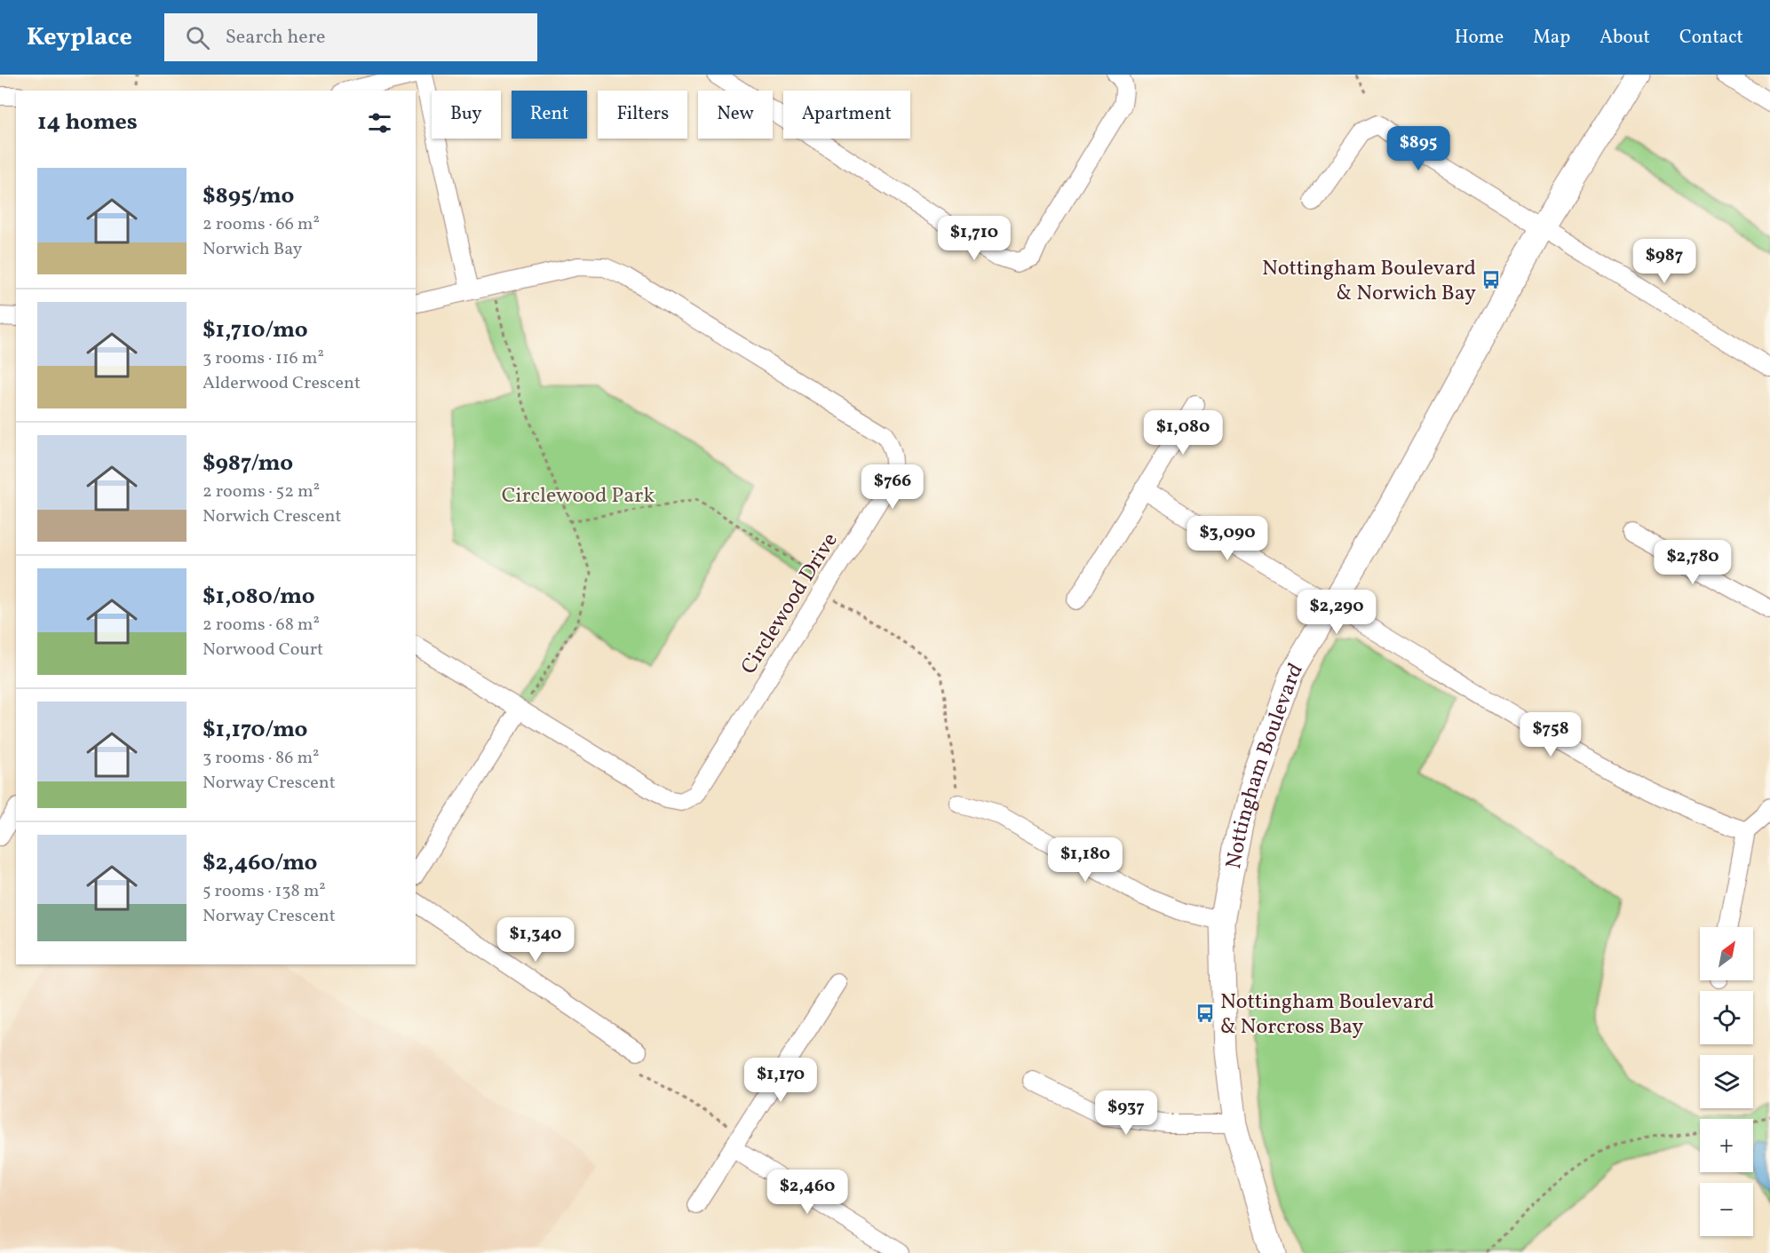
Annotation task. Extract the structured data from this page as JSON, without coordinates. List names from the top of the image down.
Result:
{
  "streets": {
    "street": ["Circlewood Drive", "Nottingham Boulevard"]
  },
  "parks": ["Circlewood Park"],
  "places": {
    "bus stop": ["Nottingham Boulevard & Norwich Bay", "Nottingham Boulevard & Norcross Bay"]
  },
  "north": "top right",
  "page": {
    "header": "Keyplace",
    "search": "Search here",
    "nav": [
      "Home",
      "Map",
      "About",
      "Contact"
    ],
    "chip": [
      "Buy",
      "Rent",
      "Filters",
      "New",
      "Apartment"
    ],
    "heading": "14 homes",
    "price": [
      "$895",
      "$1,710",
      "$987",
      "$1,080",
      "$766",
      "$3,090",
      "$2,780",
      "$2,290",
      "$758",
      "$1,180",
      "$1,340",
      "$1,170",
      "$937",
      "$2,460"
    ],
    "list": [
      {
        "name": "$895/mo",
        "note": "2 rooms · 66 m² · Norwich Bay"
      },
      {
        "name": "$1,710/mo",
        "note": "3 rooms · 116 m² · Alderwood Crescent"
      },
      {
        "name": "$987/mo",
        "note": "2 rooms · 52 m² · Norwich Crescent"
      },
      {
        "name": "$1,080/mo",
        "note": "2 rooms · 68 m² · Norwood Court"
      },
      {
        "name": "$1,170/mo",
        "note": "3 rooms · 86 m² · Norway Crescent"
      },
      {
        "name": "$2,460/mo",
        "note": "5 rooms · 138 m² · Norway Crescent"
      }
    ],
    "map_buttons": ["+", "−"]
  }
}
